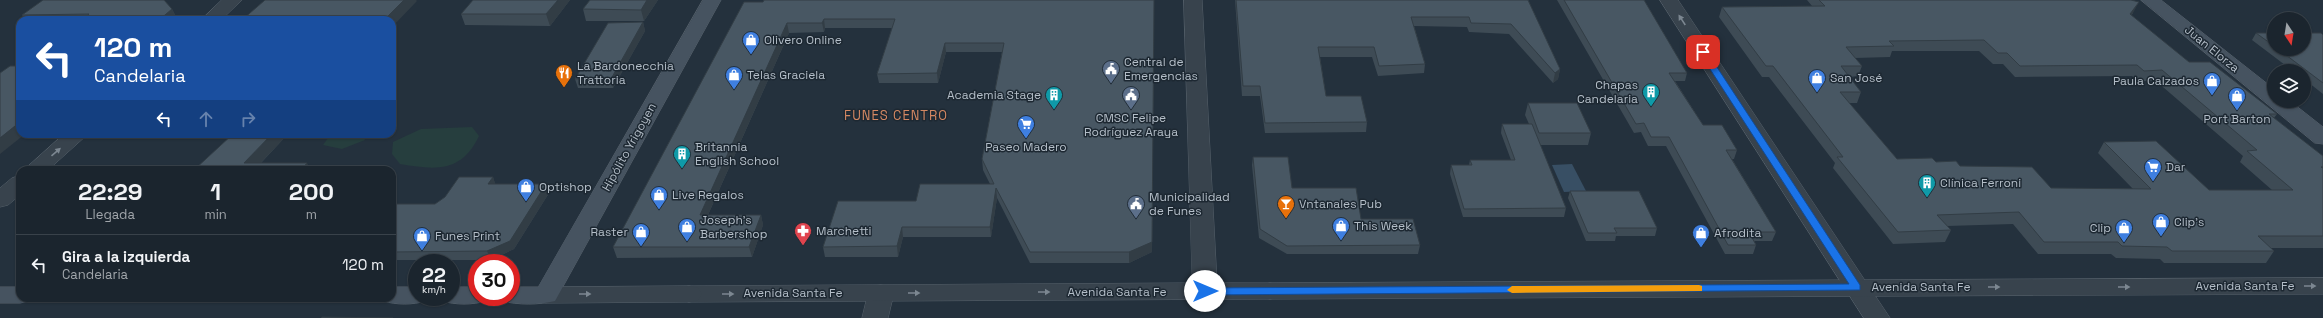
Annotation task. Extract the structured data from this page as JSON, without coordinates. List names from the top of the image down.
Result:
{
  "streets": {
    "main road": ["Juan Elorza", "Hipólito Yrigoyen", "Avenida Santa Fe"]
  },
  "crossings": [
    ["Hipólito Yrigoyen", "Avenida Santa Fe"]
  ],
  "one_way": ["Avenida Santa Fe"],
  "districts": ["FUNES CENTRO"],
  "places": {
    "shop": [
      "Olivero Online",
      "Telas Graciela",
      "San José",
      "Paula Calzados",
      "Port Barton",
      "Optishop",
      "Live Regalos",
      "Clip's",
      "This Week",
      "Joseph's Barbershop",
      "Clip",
      "Raster",
      "Afrodita",
      "Funes Print"
    ],
    "public building": ["Central de Emergencias", "CMSC Felipe Rodríguez Araya", "Municipalidad de Funes"],
    "restaurant": ["La Bardonecchia Trattoria"],
    "building": [
      "Chapas Candelaria",
      "Academia Stage",
      "Britannia English School",
      "Clínica Ferroni"
    ],
    "supermarket": ["Paseo Madero", "Dar"],
    "bar": ["Vntanales Pub"],
    "pharmacy": ["Marchetti"]
  },
  "north": "bottom",
  "page": {
    "turn": ["120 m", "Candelaria"],
    "eta": [
      "22:29",
      "Llegada",
      "1",
      "min",
      "200",
      "m"
    ],
    "list": [
      {
        "name": "Gira a la izquierda",
        "note": "Candelaria",
        "value": "120 m"
      }
    ],
    "speed": "22 km/h",
    "limit": "30"
  }
}
